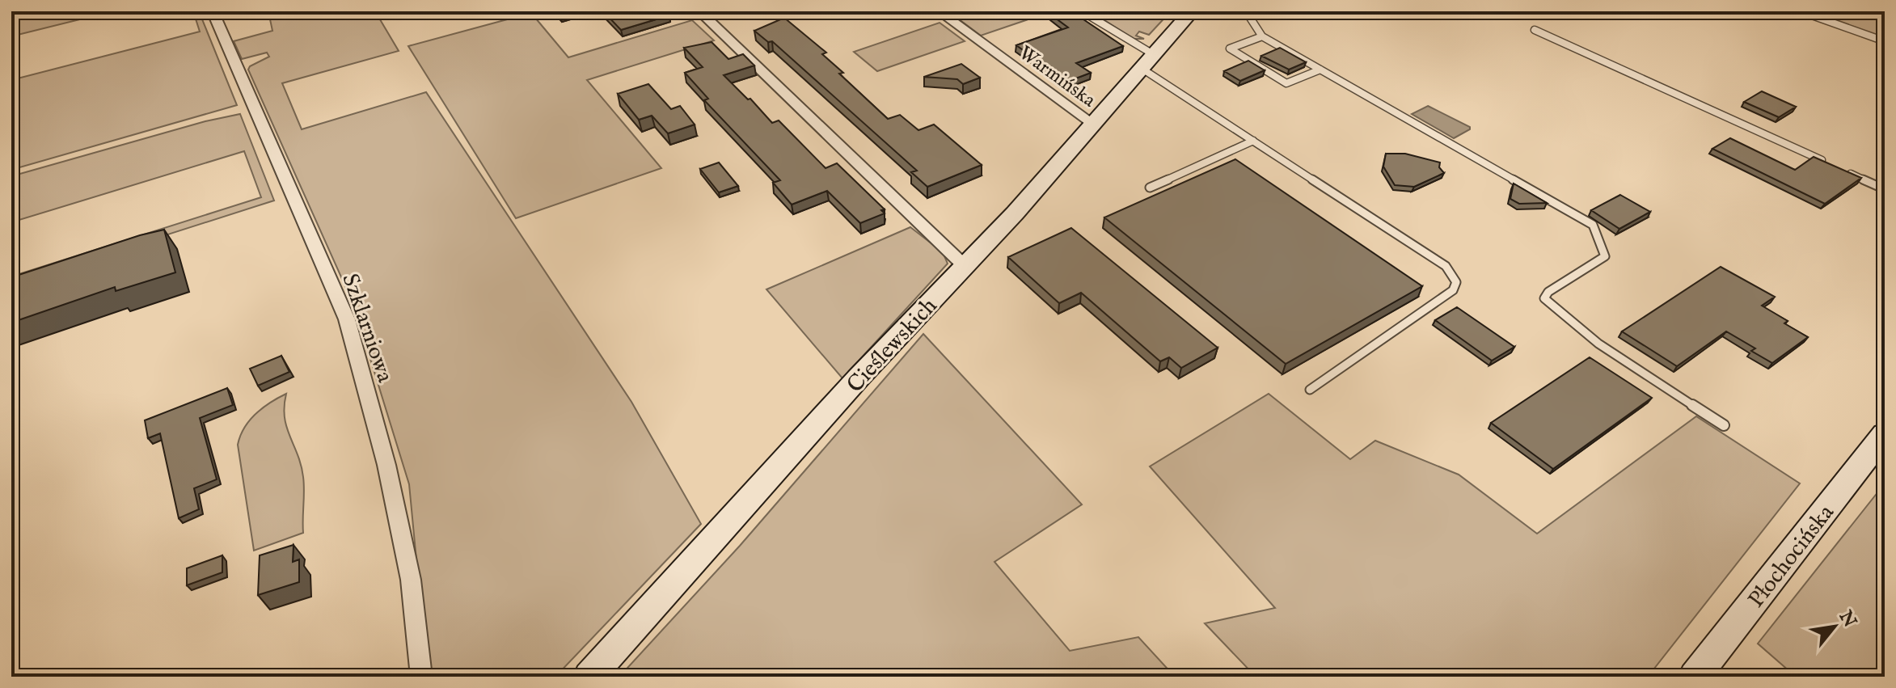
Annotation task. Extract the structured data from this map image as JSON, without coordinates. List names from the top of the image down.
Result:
{
  "streets": {
    "street": [
      "Warmińska",
      "Szklarniowa",
      "Cieślewskich",
      "Płochocińska"
    ]
  },
  "crossings": [
    ["Warmińska", "Cieślewskich"]
  ],
  "north": "top right"
}
